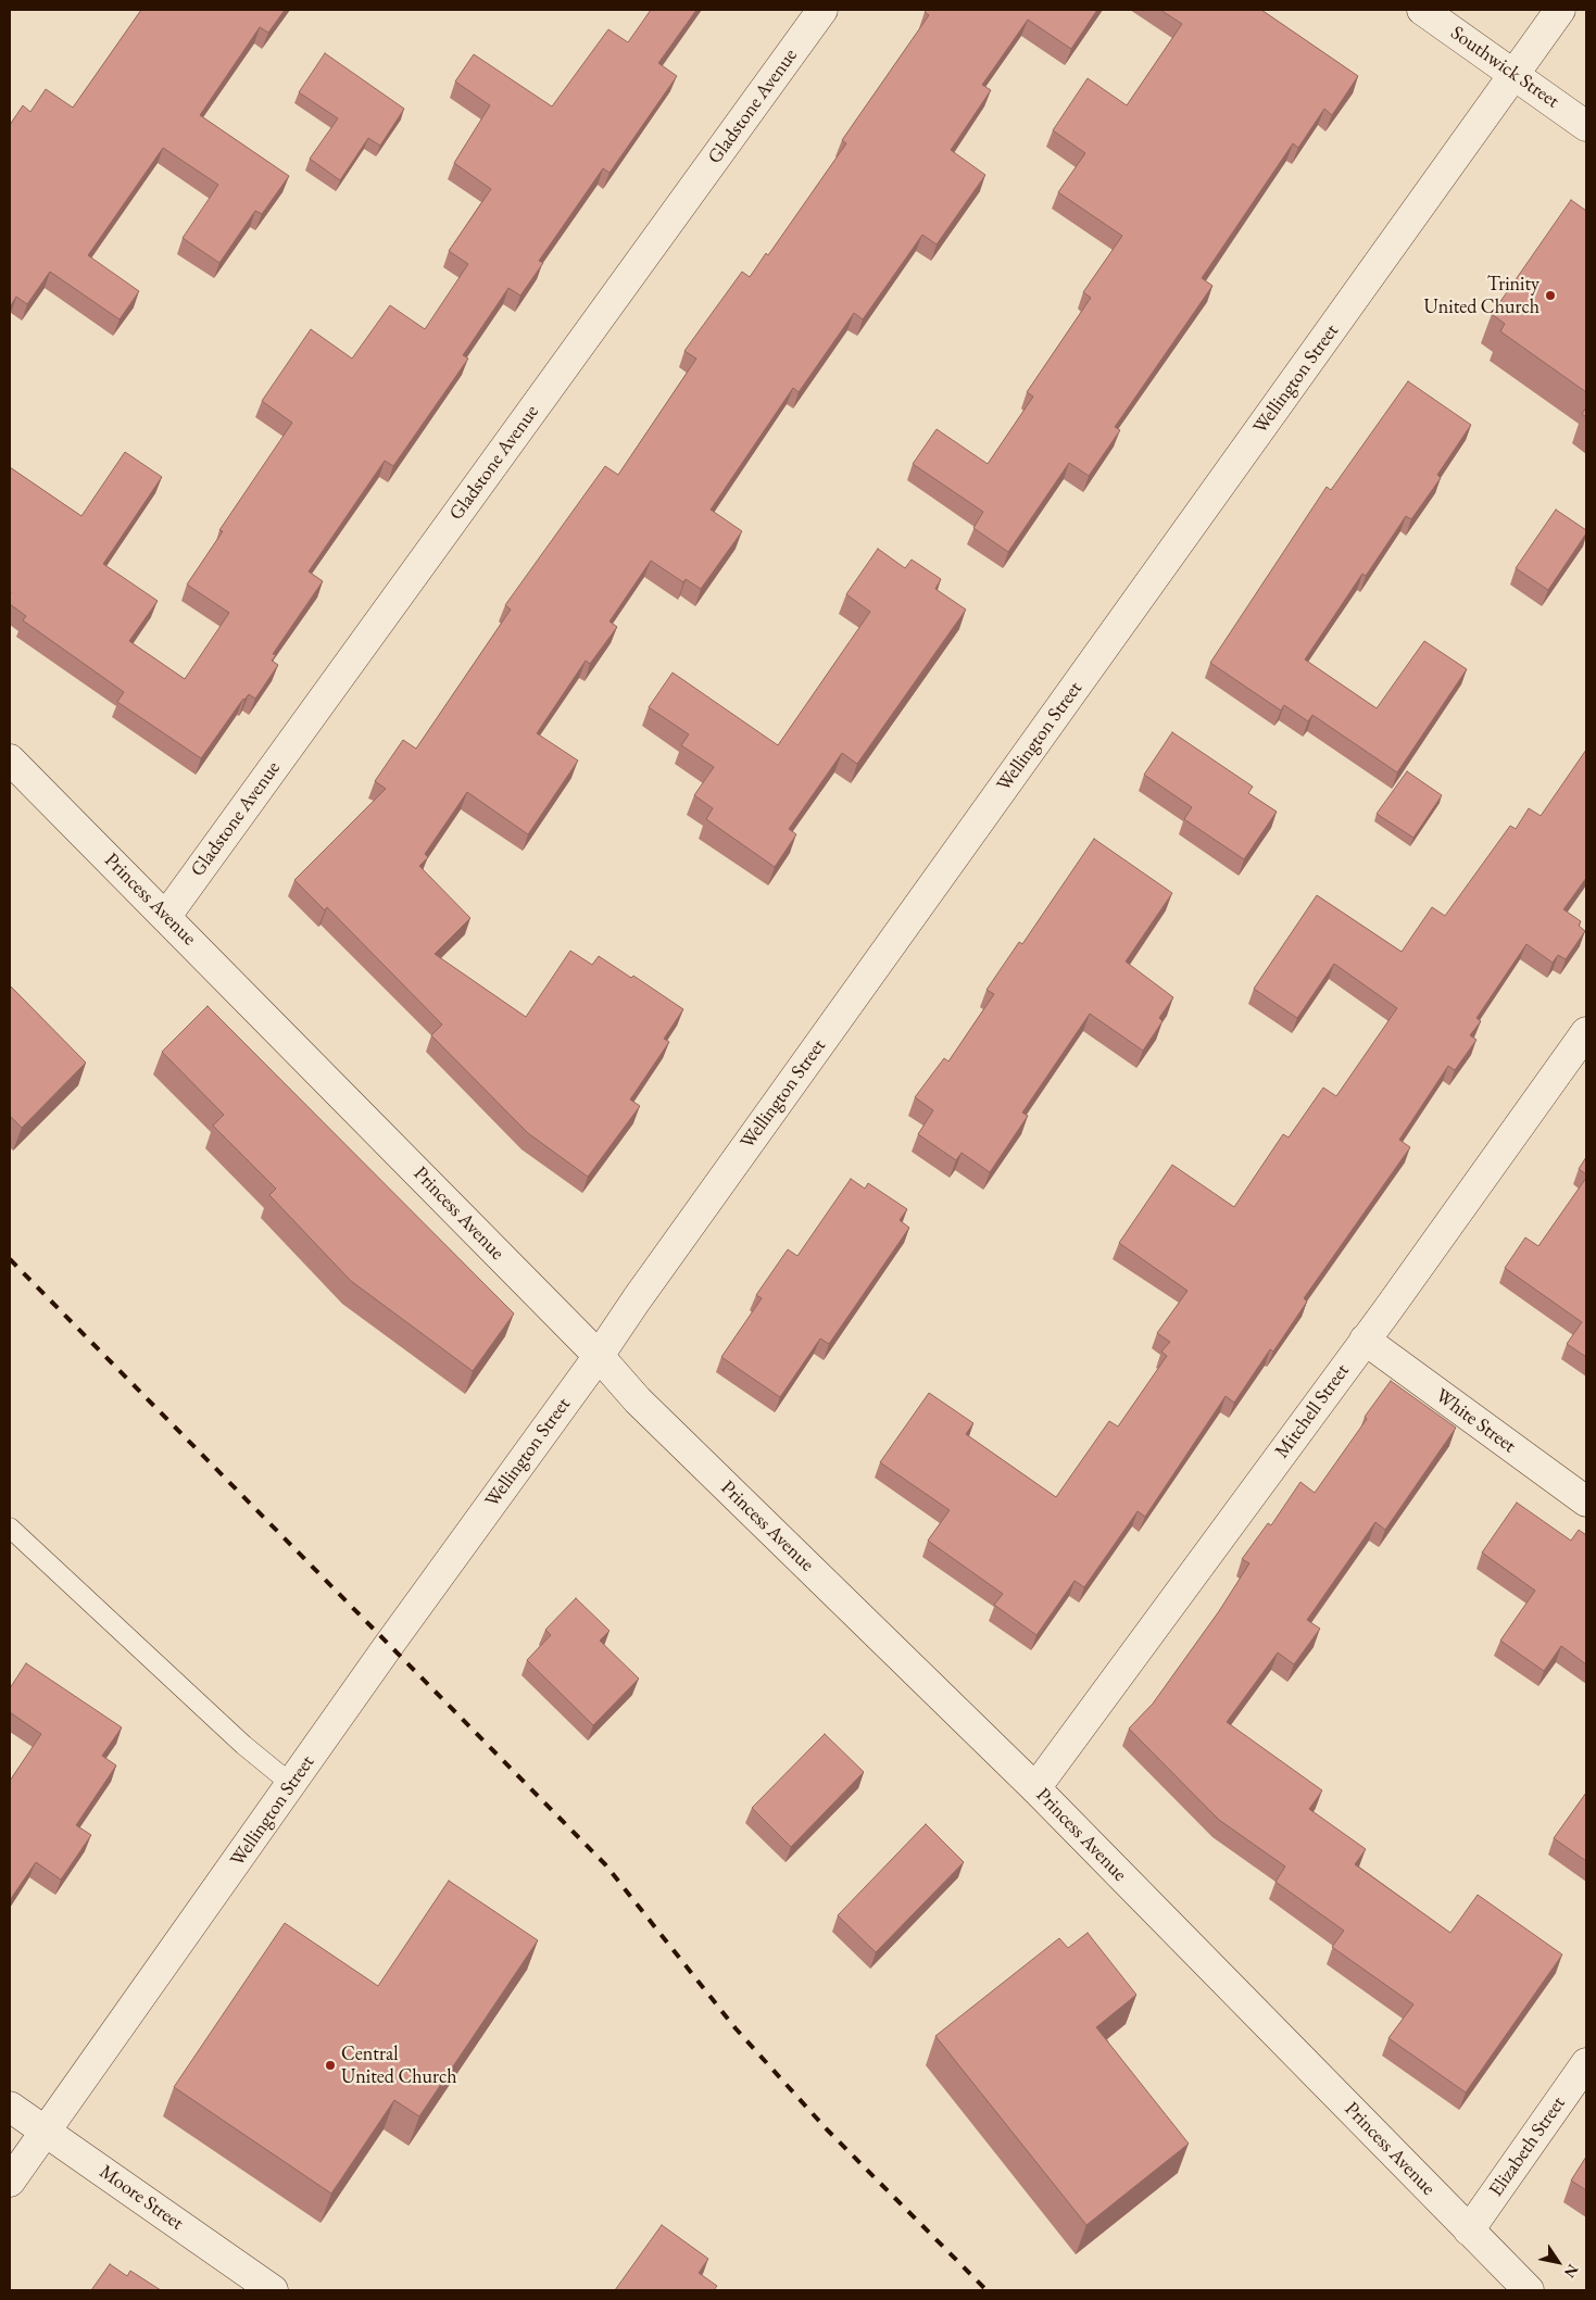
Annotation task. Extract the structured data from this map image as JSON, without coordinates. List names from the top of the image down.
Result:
{
  "streets": {
    "street": [
      "Southwick Street",
      "Gladstone Avenue",
      "Wellington Street",
      "Princess Avenue",
      "Mitchell Street",
      "White Street",
      "Elizabeth Street",
      "Moore Street"
    ]
  },
  "crossings": [
    ["Southwick Street", "Wellington Street"],
    ["Gladstone Avenue", "Princess Avenue"],
    ["Wellington Street", "Princess Avenue"],
    ["Wellington Street", "Moore Street"],
    ["Princess Avenue", "Mitchell Street"],
    ["Princess Avenue", "Elizabeth Street"],
    ["Mitchell Street", "White Street"]
  ],
  "places": ["Trinity United Church", "Central United Church"],
  "north": "bottom right"
}
